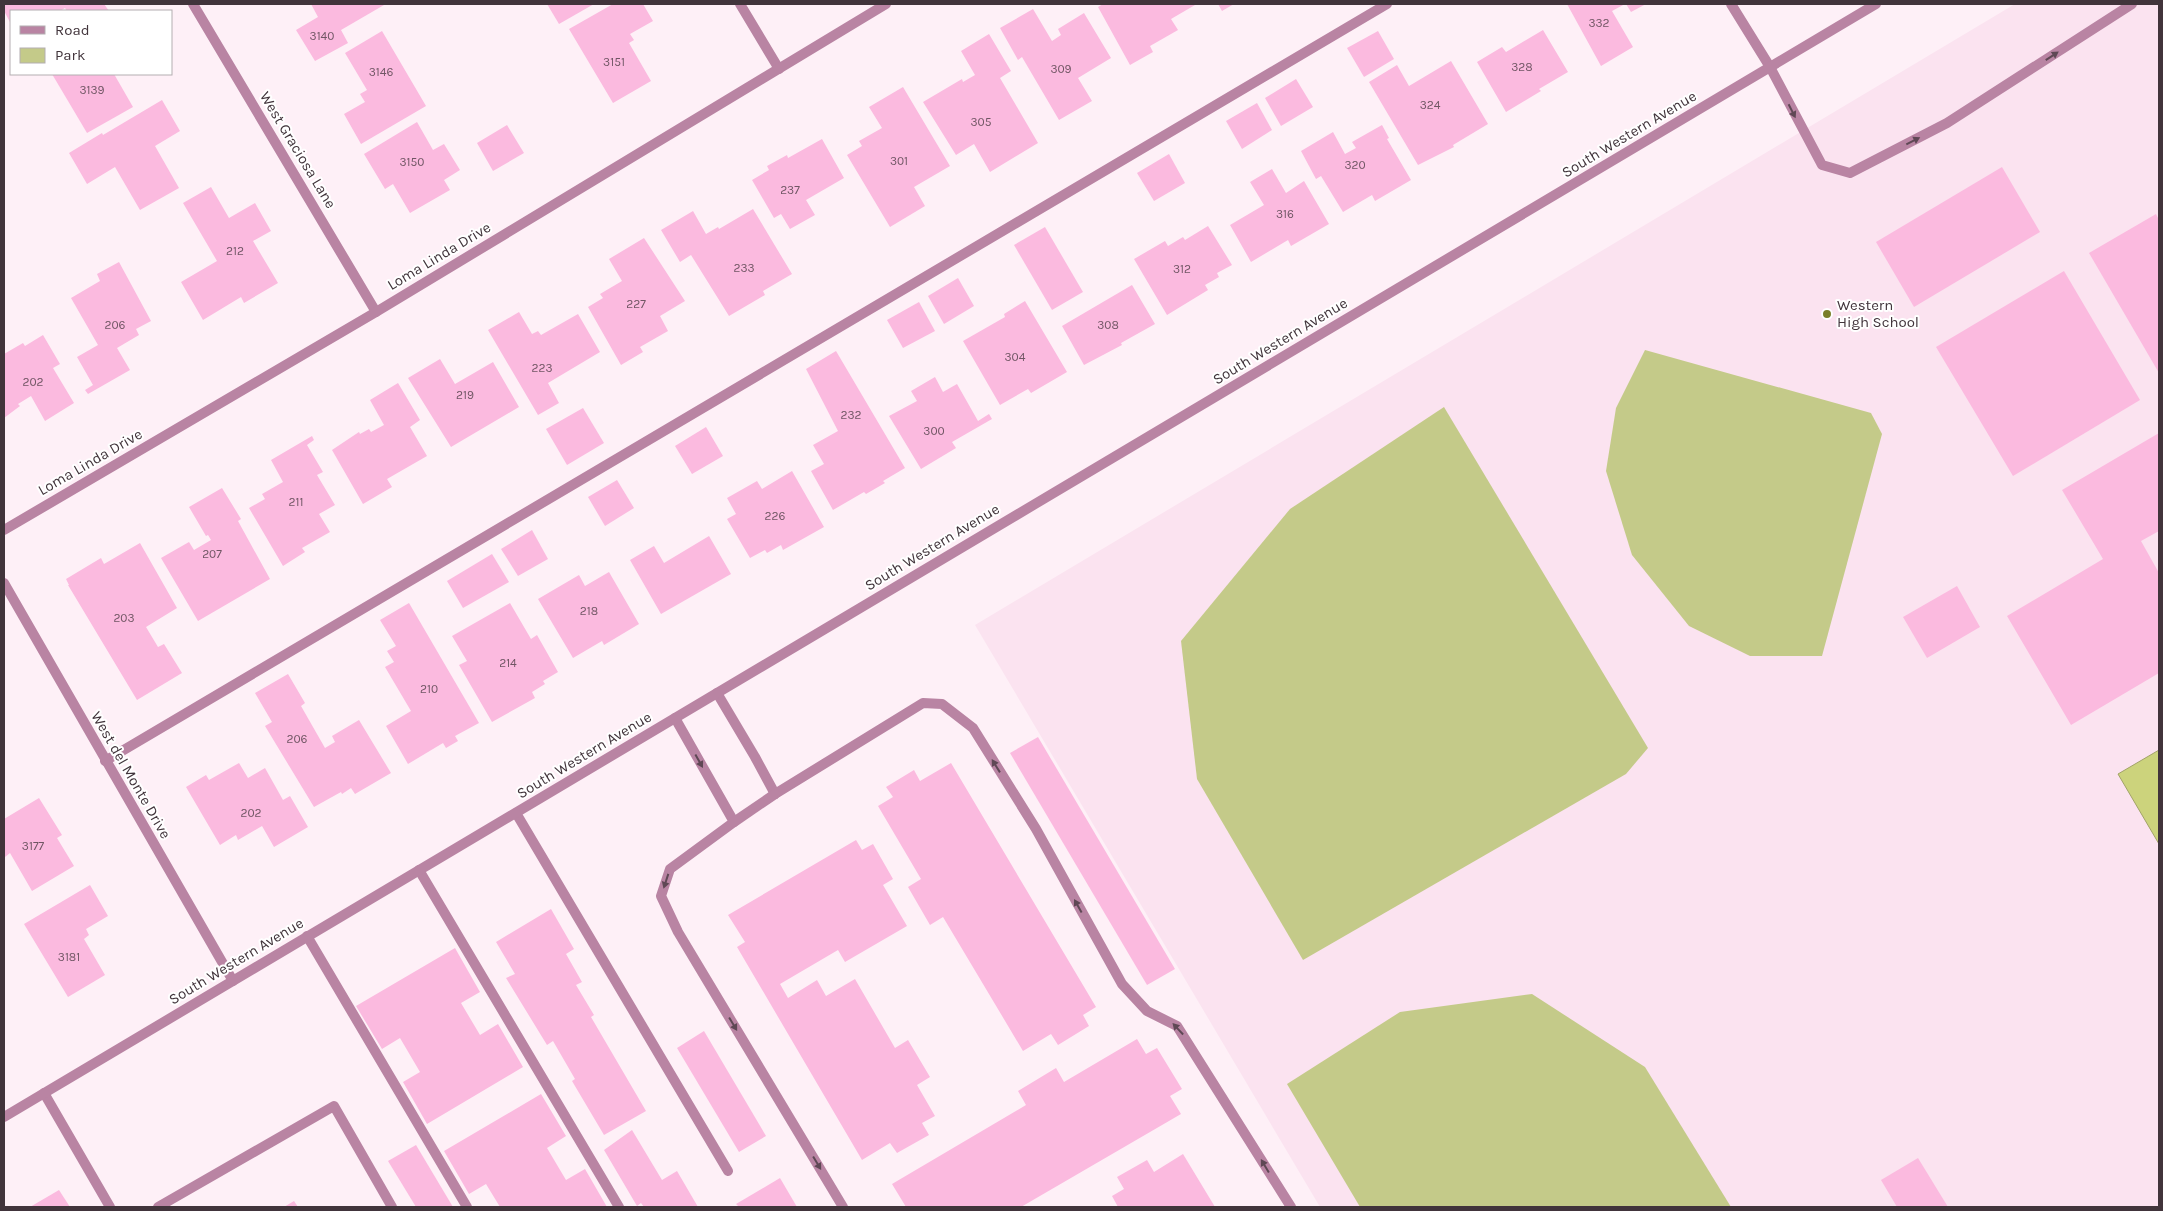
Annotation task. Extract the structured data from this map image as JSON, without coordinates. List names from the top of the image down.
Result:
{
  "streets": {
    "street": [
      "South Western Avenue",
      "West Graciosa Lane",
      "Loma Linda Drive",
      "West del Monte Drive"
    ]
  },
  "crossings": [
    ["South Western Avenue", "West del Monte Drive"],
    ["West Graciosa Lane", "Loma Linda Drive"]
  ],
  "places": ["Western High School"],
  "house_numbers": [
    "332",
    "3140",
    "3151",
    "328",
    "309",
    "3146",
    "3139",
    "324",
    "305",
    "301",
    "3150",
    "320",
    "237",
    "316",
    "212",
    "233",
    "312",
    "227",
    "206",
    "308",
    "304",
    "223",
    "202",
    "219",
    "232",
    "300",
    "211",
    "226",
    "207",
    "218",
    "203",
    "214",
    "210",
    "206",
    "202",
    "3177",
    "3181"
  ],
  "legend": ["Road", "Park"]
}
